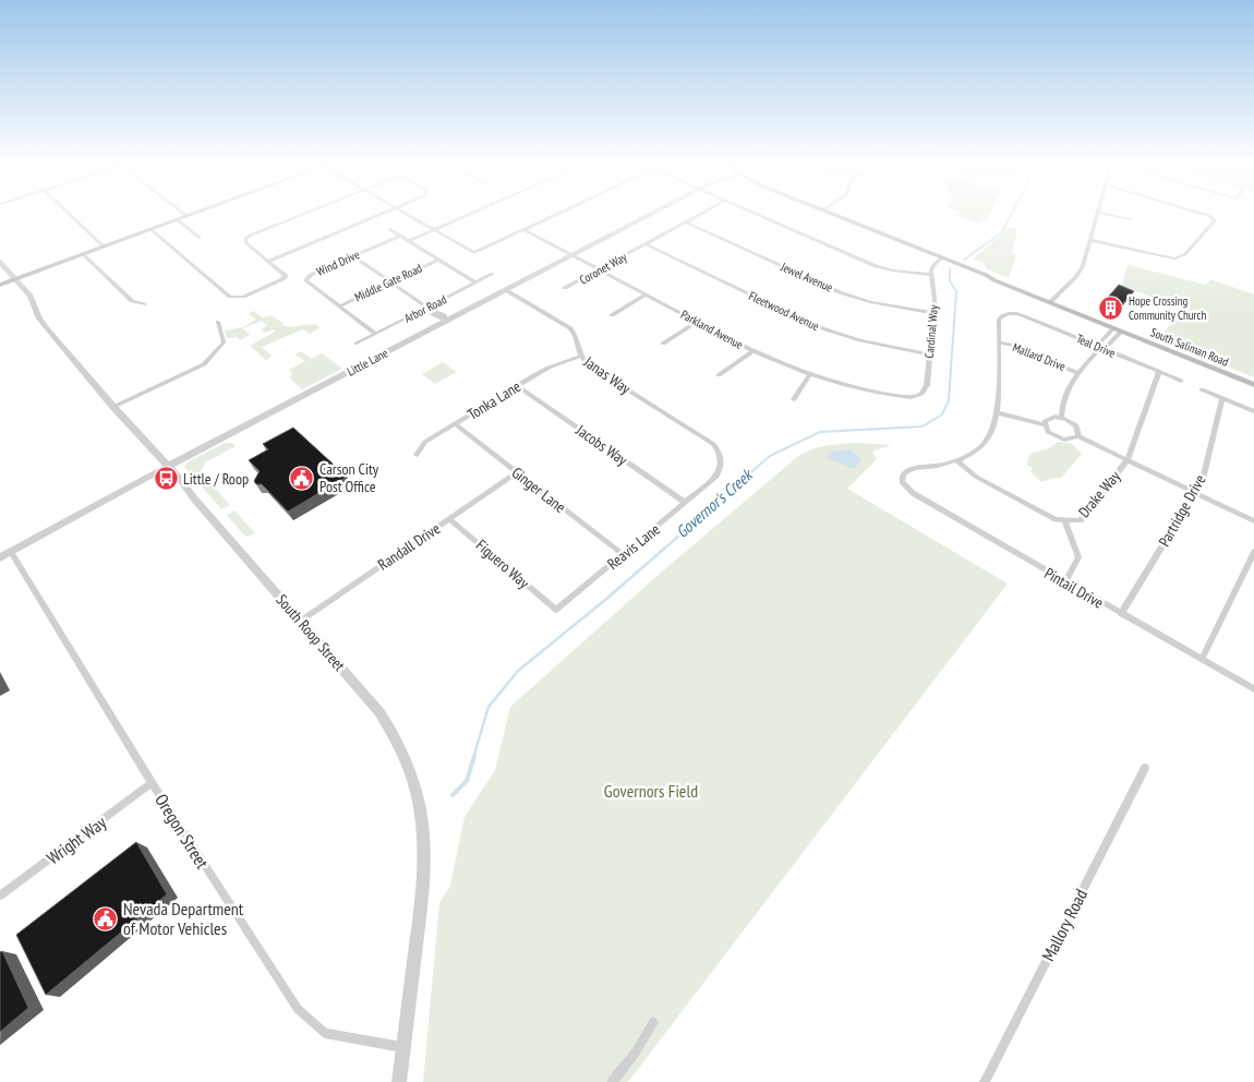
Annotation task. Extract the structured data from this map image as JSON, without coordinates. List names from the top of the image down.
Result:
{
  "streets": {
    "main road": ["South Saliman Road"],
    "street": [
      "Wind Drive",
      "Coronet Way",
      "Jewel Avenue",
      "Middle Gate Road",
      "Arbor Road",
      "Fleetwood Avenue",
      "Parkland Avenue",
      "Cardinal Way",
      "Teal Drive",
      "Mallard Drive",
      "Little Lane",
      "Janas Way",
      "Tonka Lane",
      "Jacobs Way",
      "Ginger Lane",
      "Drake Way",
      "Partridge Drive",
      "Randall Drive",
      "Reavis Lane",
      "Figuero Way",
      "Pintail Drive",
      "South Roop Street",
      "Oregon Street",
      "Wright Way",
      "Mallory Road"
    ]
  },
  "crossings": [
    ["Wind Drive", "Middle Gate Road"],
    ["Coronet Way", "Jewel Avenue"],
    ["Coronet Way", "Fleetwood Avenue"],
    ["Coronet Way", "Parkland Avenue"],
    ["Jewel Avenue", "Cardinal Way"],
    ["Fleetwood Avenue", "Cardinal Way"],
    ["Parkland Avenue", "Cardinal Way"],
    ["Parkland Avenue", "Little Lane"],
    ["Teal Drive", "Mallard Drive"],
    ["Teal Drive", "Drake Way"],
    ["Little Lane", "Janas Way"],
    ["Little Lane", "South Roop Street"],
    ["Little Lane", "Oregon Street"],
    ["Janas Way", "Tonka Lane"],
    ["Janas Way", "Reavis Lane"],
    ["Tonka Lane", "Jacobs Way"],
    ["Tonka Lane", "Ginger Lane"],
    ["Jacobs Way", "Reavis Lane"],
    ["Ginger Lane", "Randall Drive"],
    ["Ginger Lane", "Reavis Lane"],
    ["Drake Way", "Pintail Drive"],
    ["Partridge Drive", "Pintail Drive"],
    ["Randall Drive", "Figuero Way"],
    ["Randall Drive", "South Roop Street"],
    ["Reavis Lane", "Figuero Way"],
    ["South Roop Street", "Oregon Street"],
    ["Oregon Street", "Wright Way"]
  ],
  "water": ["Governor's Creek"],
  "parks": ["Governors Field"],
  "places": {
    "building": ["Hope Crossing Community Church"],
    "public building": ["Carson City Post Office", "Nevada Department of Motor Vehicles"],
    "bus stop": ["Little / Roop"]
  }
}
